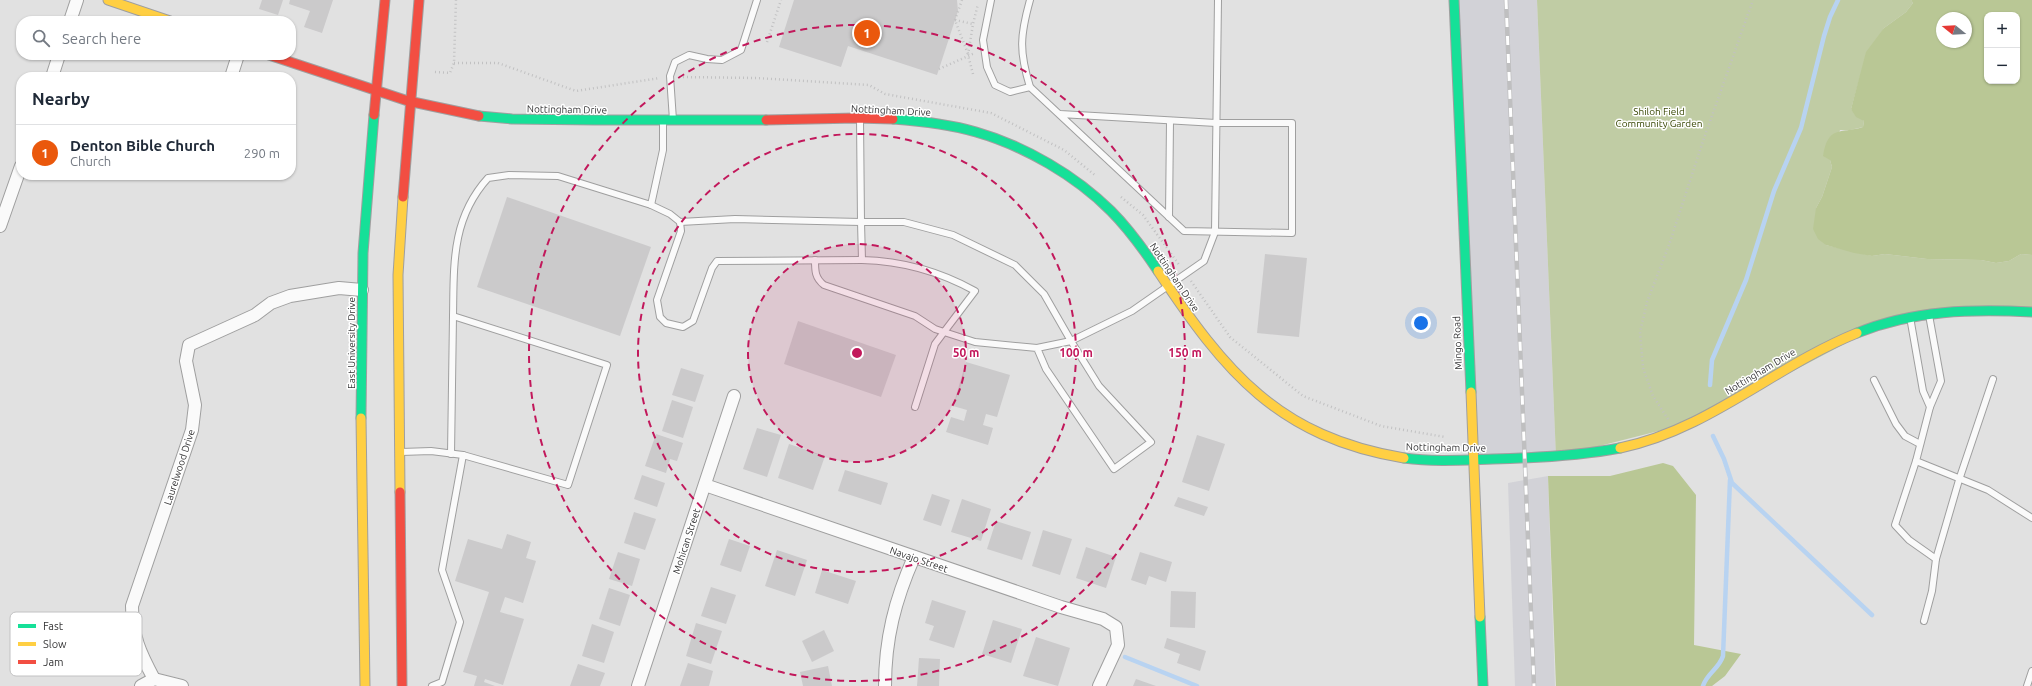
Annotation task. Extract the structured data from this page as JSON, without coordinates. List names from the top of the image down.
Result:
{
  "streets": {
    "street": [
      "Nottingham Drive",
      "East University Drive",
      "Mingo Road",
      "Laurelwood Drive",
      "Mohican Street",
      "Navajo Street"
    ]
  },
  "crossings": [
    ["Nottingham Drive", "East University Drive"],
    ["Nottingham Drive", "Mingo Road"],
    ["East University Drive", "Laurelwood Drive"],
    ["Mohican Street", "Navajo Street"]
  ],
  "parks": ["Shiloh Field Community Garden"],
  "legend": ["Fast", "Slow", "Jam"],
  "north": "left",
  "page": {
    "map_buttons": ["+", "−"],
    "search": "Search here",
    "pins": "1",
    "heading": "Nearby",
    "list": [
      {
        "mark": "1",
        "name": "Denton Bible Church",
        "note": "Church",
        "value": "290 m"
      }
    ]
  },
  "rings": ["50 m", "100 m", "150 m"]
}
